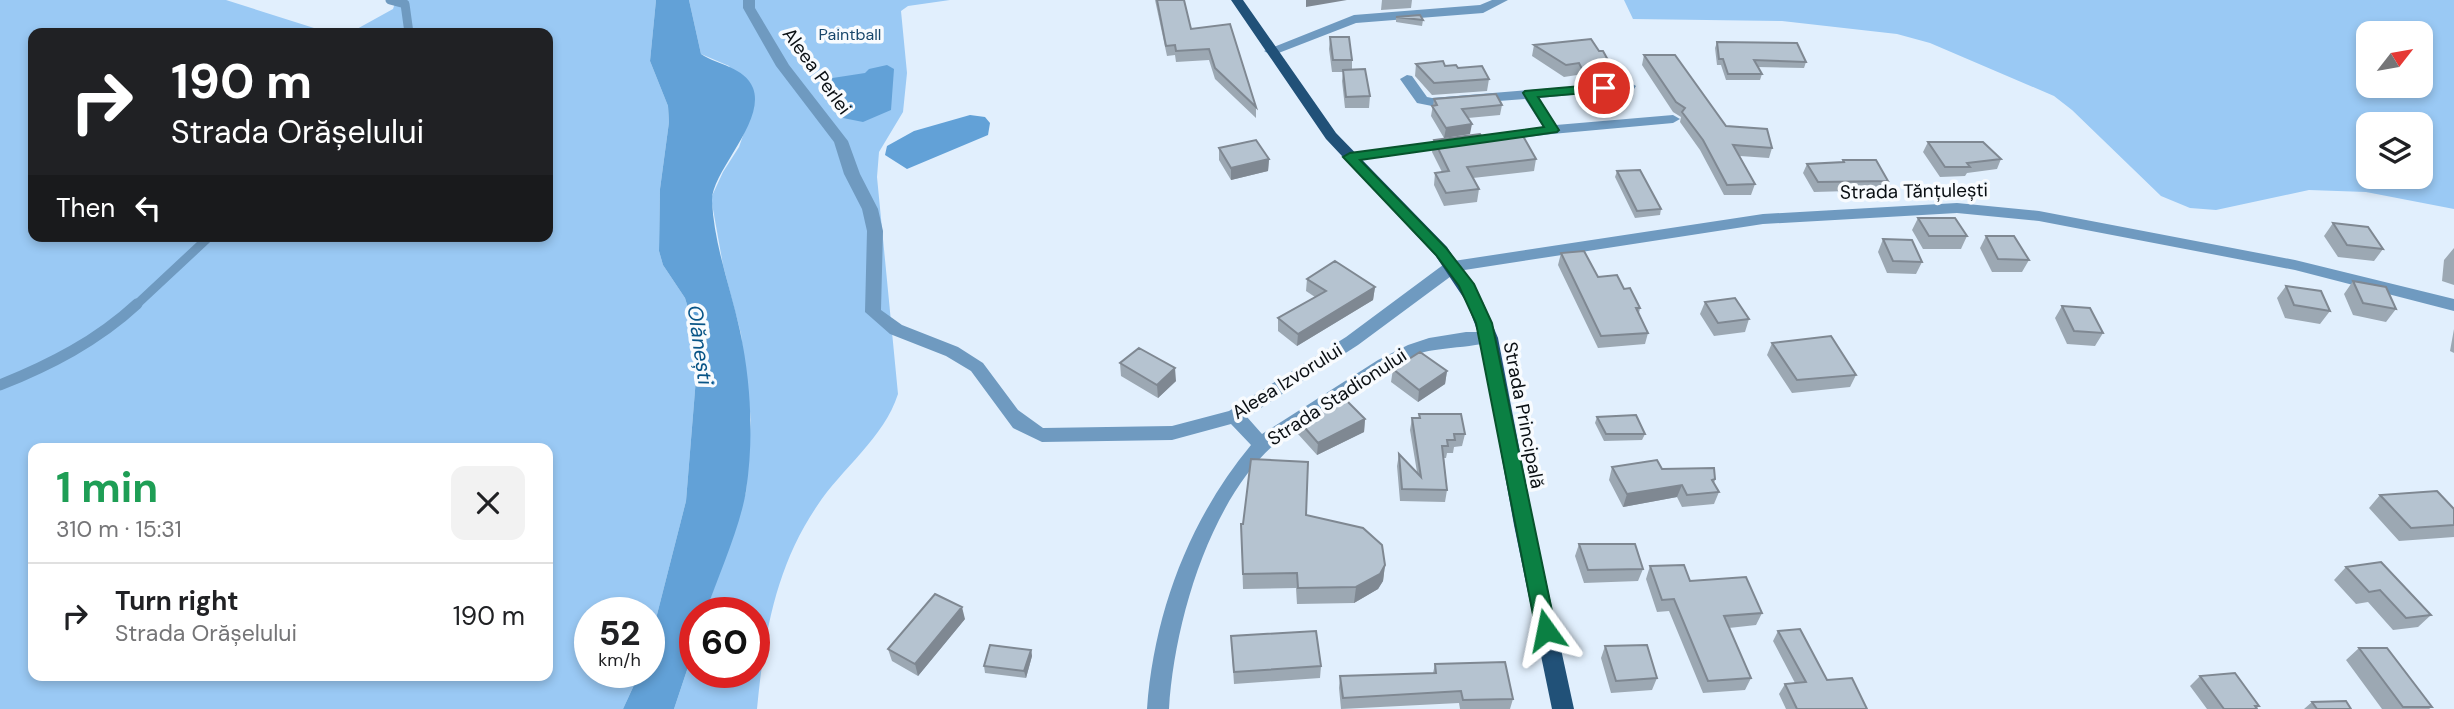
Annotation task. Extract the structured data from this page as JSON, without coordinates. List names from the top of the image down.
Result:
{
  "streets": {
    "main road": ["Strada Principală"],
    "street": [
      "Aleea Perlei",
      "Strada Tănțulești",
      "Aleea Izvorului",
      "Strada Stadionului"
    ]
  },
  "crossings": [
    ["Aleea Perlei", "Aleea Izvorului"],
    ["Strada Tănțulești", "Aleea Izvorului"],
    ["Strada Tănțulești", "Strada Principală"],
    ["Aleea Izvorului", "Strada Principală"],
    ["Strada Stadionului", "Strada Principală"]
  ],
  "water": ["Olănești"],
  "parks": ["Paintball"],
  "north": "top right",
  "page": {
    "turn": ["190 m", "Strada Orășelului"],
    "then": "Then",
    "heading": ["1 min", "310 m · 15:31"],
    "list": [
      {
        "name": "Turn right",
        "note": "Strada Orășelului",
        "value": "190 m"
      }
    ],
    "speed": "52 km/h",
    "limit": "60"
  }
}
